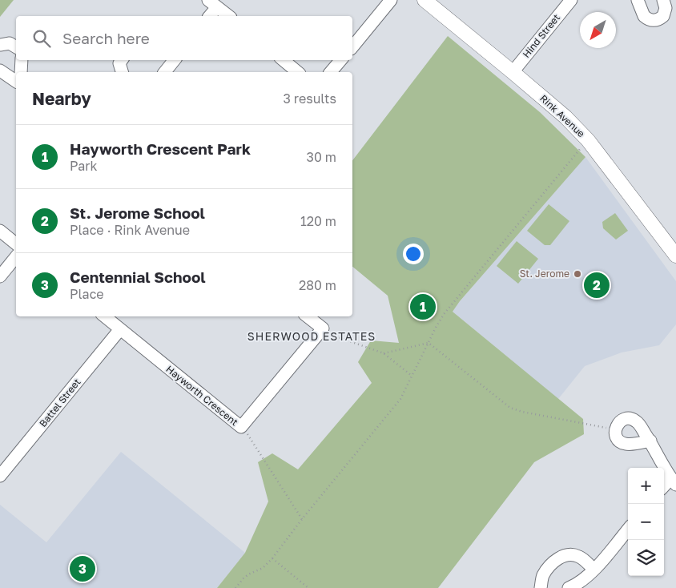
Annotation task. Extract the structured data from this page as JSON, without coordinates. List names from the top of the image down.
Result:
{
  "streets": {
    "street": [
      "Hind Street",
      "Rink Avenue",
      "Hayworth Crescent",
      "Battel Street"
    ]
  },
  "crossings": [
    ["Hind Street", "Rink Avenue"],
    ["Hayworth Crescent", "Battel Street"]
  ],
  "districts": ["SHERWOOD ESTATES"],
  "places": ["St. Jerome"],
  "north": "bottom left",
  "page": {
    "search": "Search here",
    "heading": ["Nearby", "3 results"],
    "list": [
      {
        "mark": "1",
        "name": "Hayworth Crescent Park",
        "note": "Park",
        "value": "30 m"
      },
      {
        "mark": "2",
        "name": "St. Jerome School",
        "note": "Place · Rink Avenue",
        "value": "120 m"
      },
      {
        "mark": "3",
        "name": "Centennial School",
        "note": "Place",
        "value": "280 m"
      }
    ],
    "pins": ["2", "1", "3"],
    "map_buttons": ["+", "−"]
  }
}
